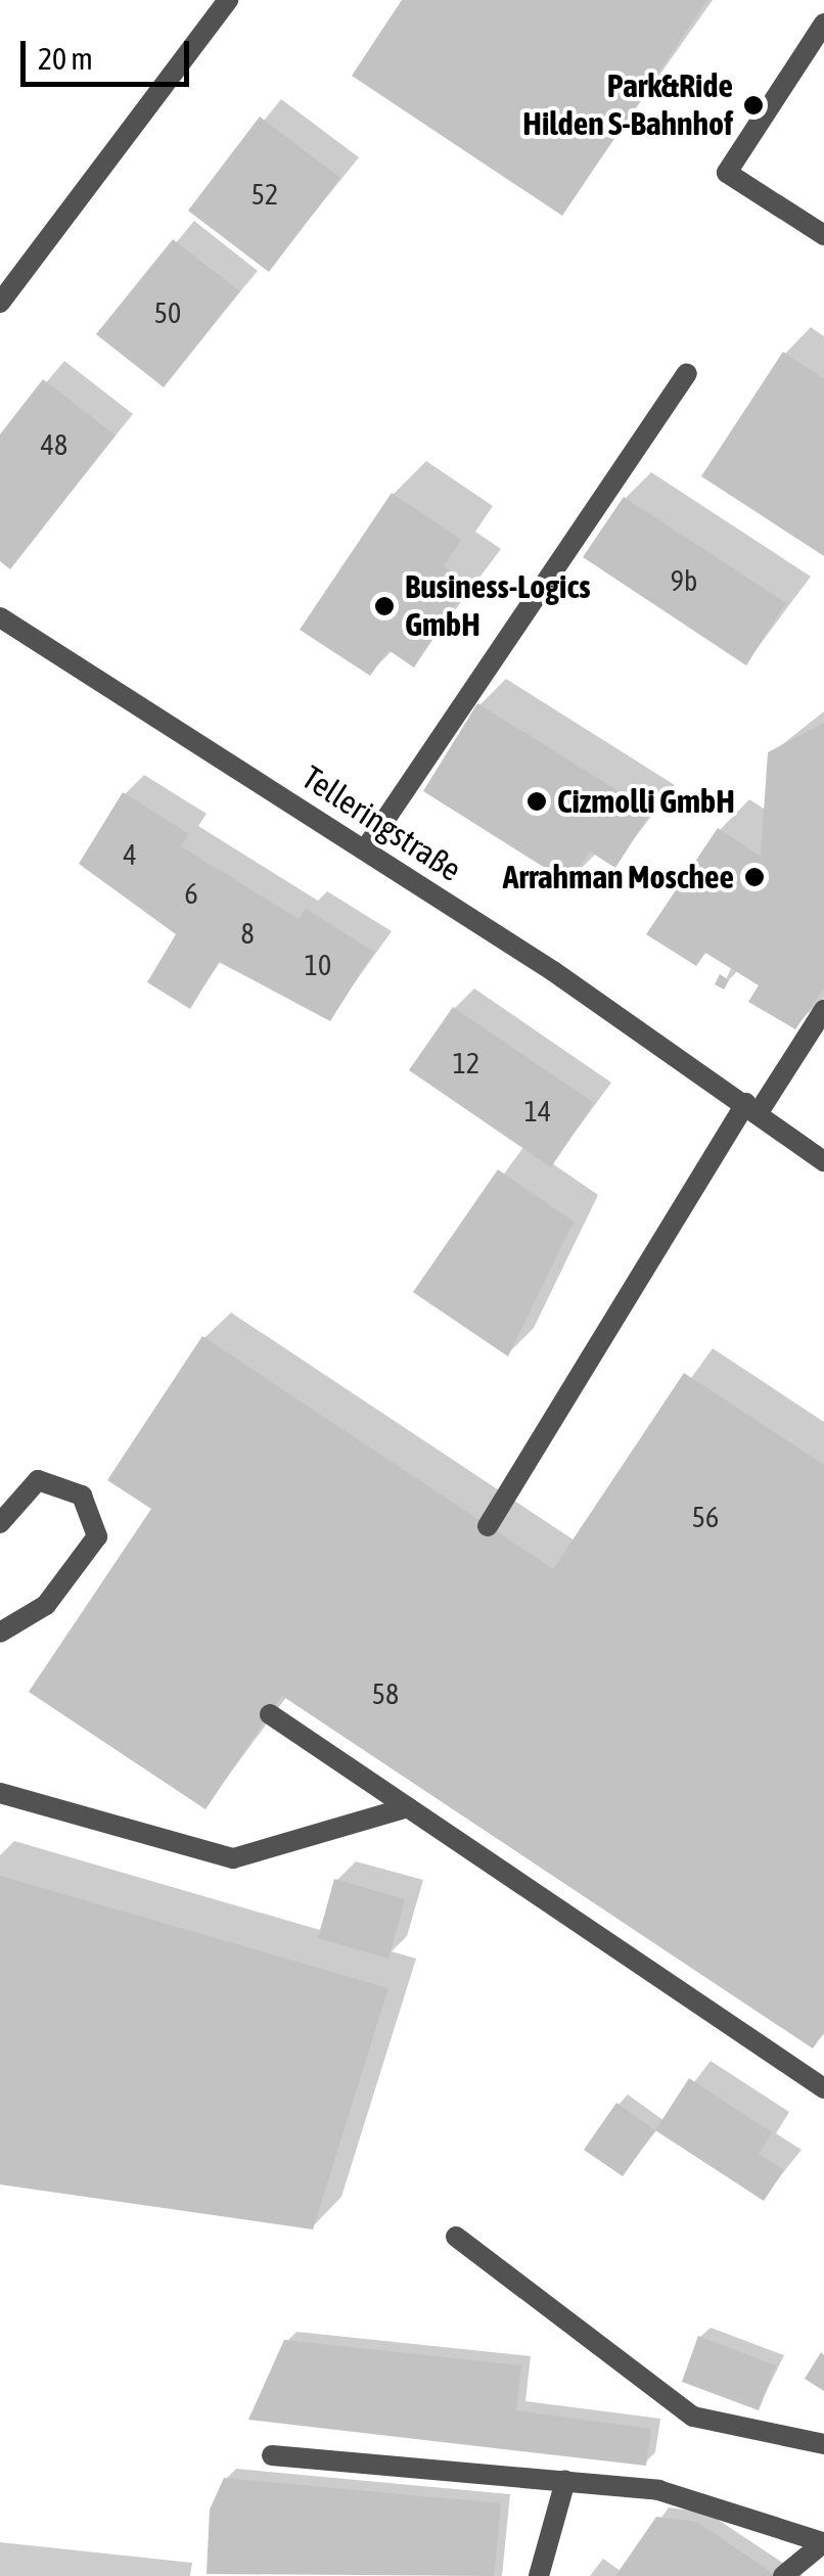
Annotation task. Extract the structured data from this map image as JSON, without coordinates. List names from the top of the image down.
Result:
{
  "streets": {
    "street": ["Telleringstraße"]
  },
  "places": [
    "Park&Ride Hilden S-Bahnhof",
    "Business-Logics GmbH",
    "Cizmolli GmbH",
    "Arrahman Moschee"
  ],
  "house_numbers": [
    "52",
    "50",
    "48",
    "9b",
    "4",
    "6",
    "8",
    "10",
    "12",
    "14",
    "56",
    "58"
  ],
  "scale_bar": "20 m"
}
